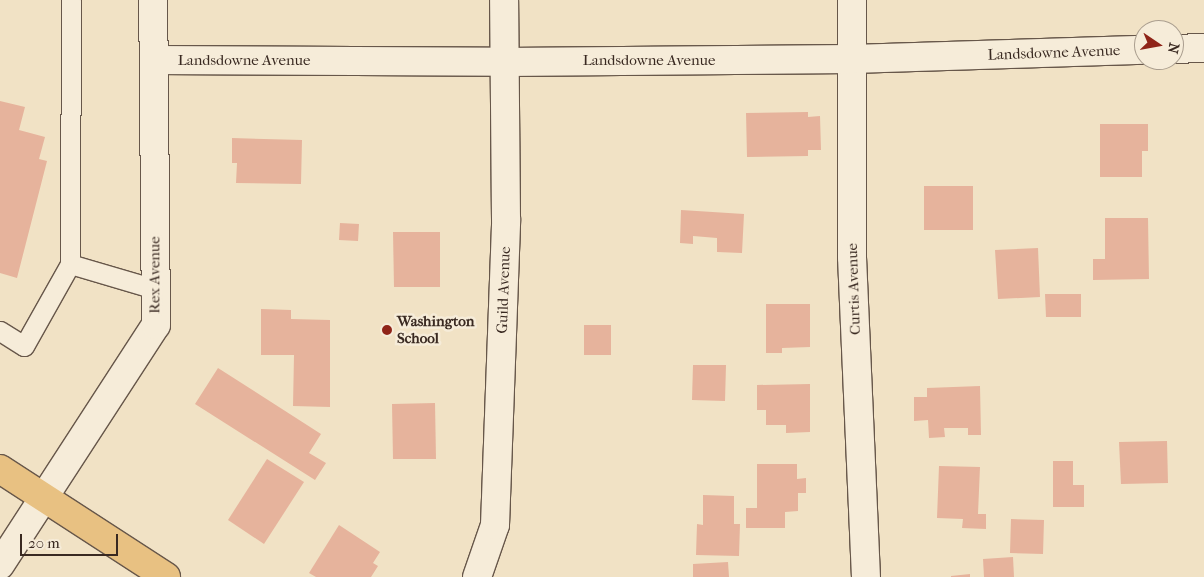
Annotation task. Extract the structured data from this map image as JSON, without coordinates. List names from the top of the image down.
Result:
{
  "streets": {
    "street": [
      "Landsdowne Avenue",
      "Rex Avenue",
      "Curtis Avenue",
      "Guild Avenue"
    ]
  },
  "crossings": [
    ["Landsdowne Avenue", "Rex Avenue"],
    ["Landsdowne Avenue", "Curtis Avenue"],
    ["Landsdowne Avenue", "Guild Avenue"]
  ],
  "places": ["Washington School"],
  "scale_bar": "20 m",
  "north": "right"
}
